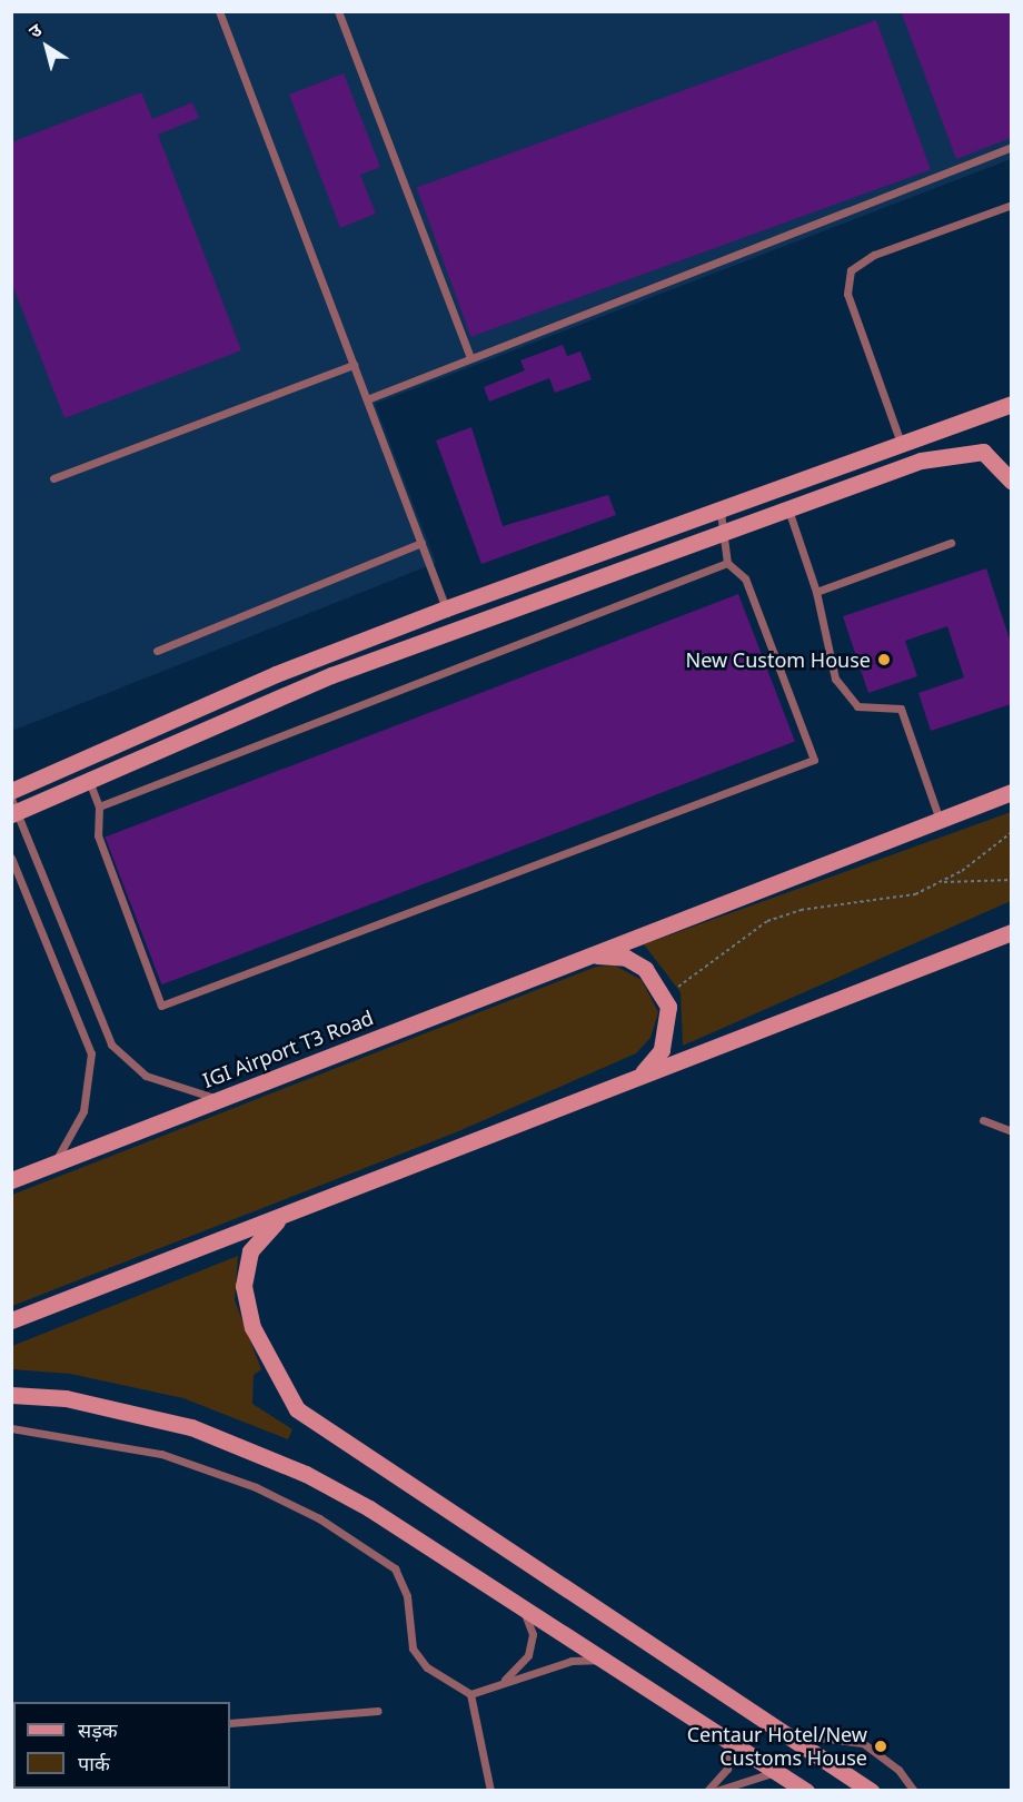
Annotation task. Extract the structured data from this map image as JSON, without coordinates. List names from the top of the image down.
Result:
{
  "streets": {
    "main road": ["IGI Airport T3 Road"]
  },
  "places": ["New Custom House", "Centaur Hotel/New Customs House"],
  "legend": ["सड़क", "पार्क"],
  "north": "top left"
}
